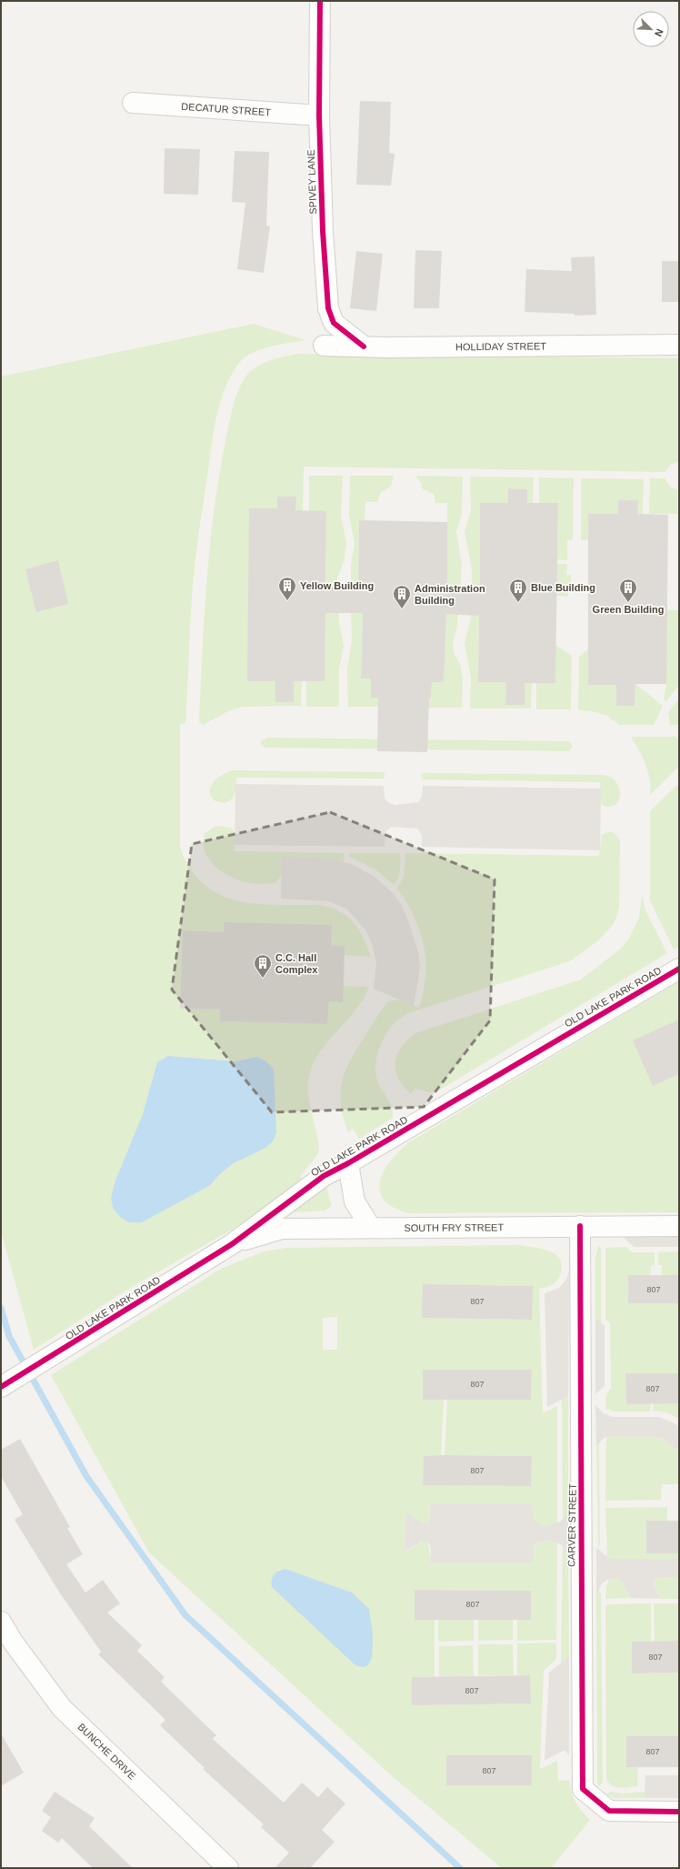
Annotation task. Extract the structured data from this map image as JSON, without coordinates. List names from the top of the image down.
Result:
{
  "streets": {
    "street": [
      "DECATUR STREET",
      "SPIVEY LANE",
      "HOLLIDAY STREET",
      "OLD LAKE PARK ROAD",
      "SOUTH FRY STREET",
      "CARVER STREET",
      "BUNCHE DRIVE"
    ]
  },
  "crossings": [
    ["DECATUR STREET", "SPIVEY LANE"],
    ["SPIVEY LANE", "HOLLIDAY STREET"],
    ["OLD LAKE PARK ROAD", "SOUTH FRY STREET"],
    ["SOUTH FRY STREET", "CARVER STREET"]
  ],
  "places": {
    "building": [
      "Yellow Building",
      "Blue Building",
      "Green Building",
      "Administration Building",
      "C.C. Hall Complex"
    ]
  },
  "house_numbers": [
    "807",
    "807",
    "807",
    "807",
    "807",
    "807",
    "807",
    "807",
    "807",
    "807"
  ],
  "north": "bottom right"
}
